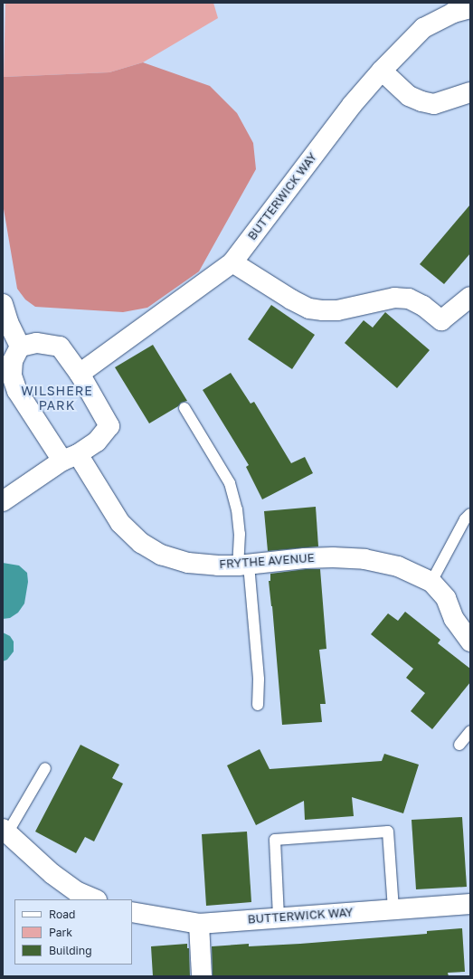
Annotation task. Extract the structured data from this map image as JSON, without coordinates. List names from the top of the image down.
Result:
{
  "streets": {
    "street": ["BUTTERWICK WAY", "FRYTHE AVENUE"]
  },
  "districts": ["WILSHERE PARK"],
  "legend": ["Road", "Park", "Building"]
}
